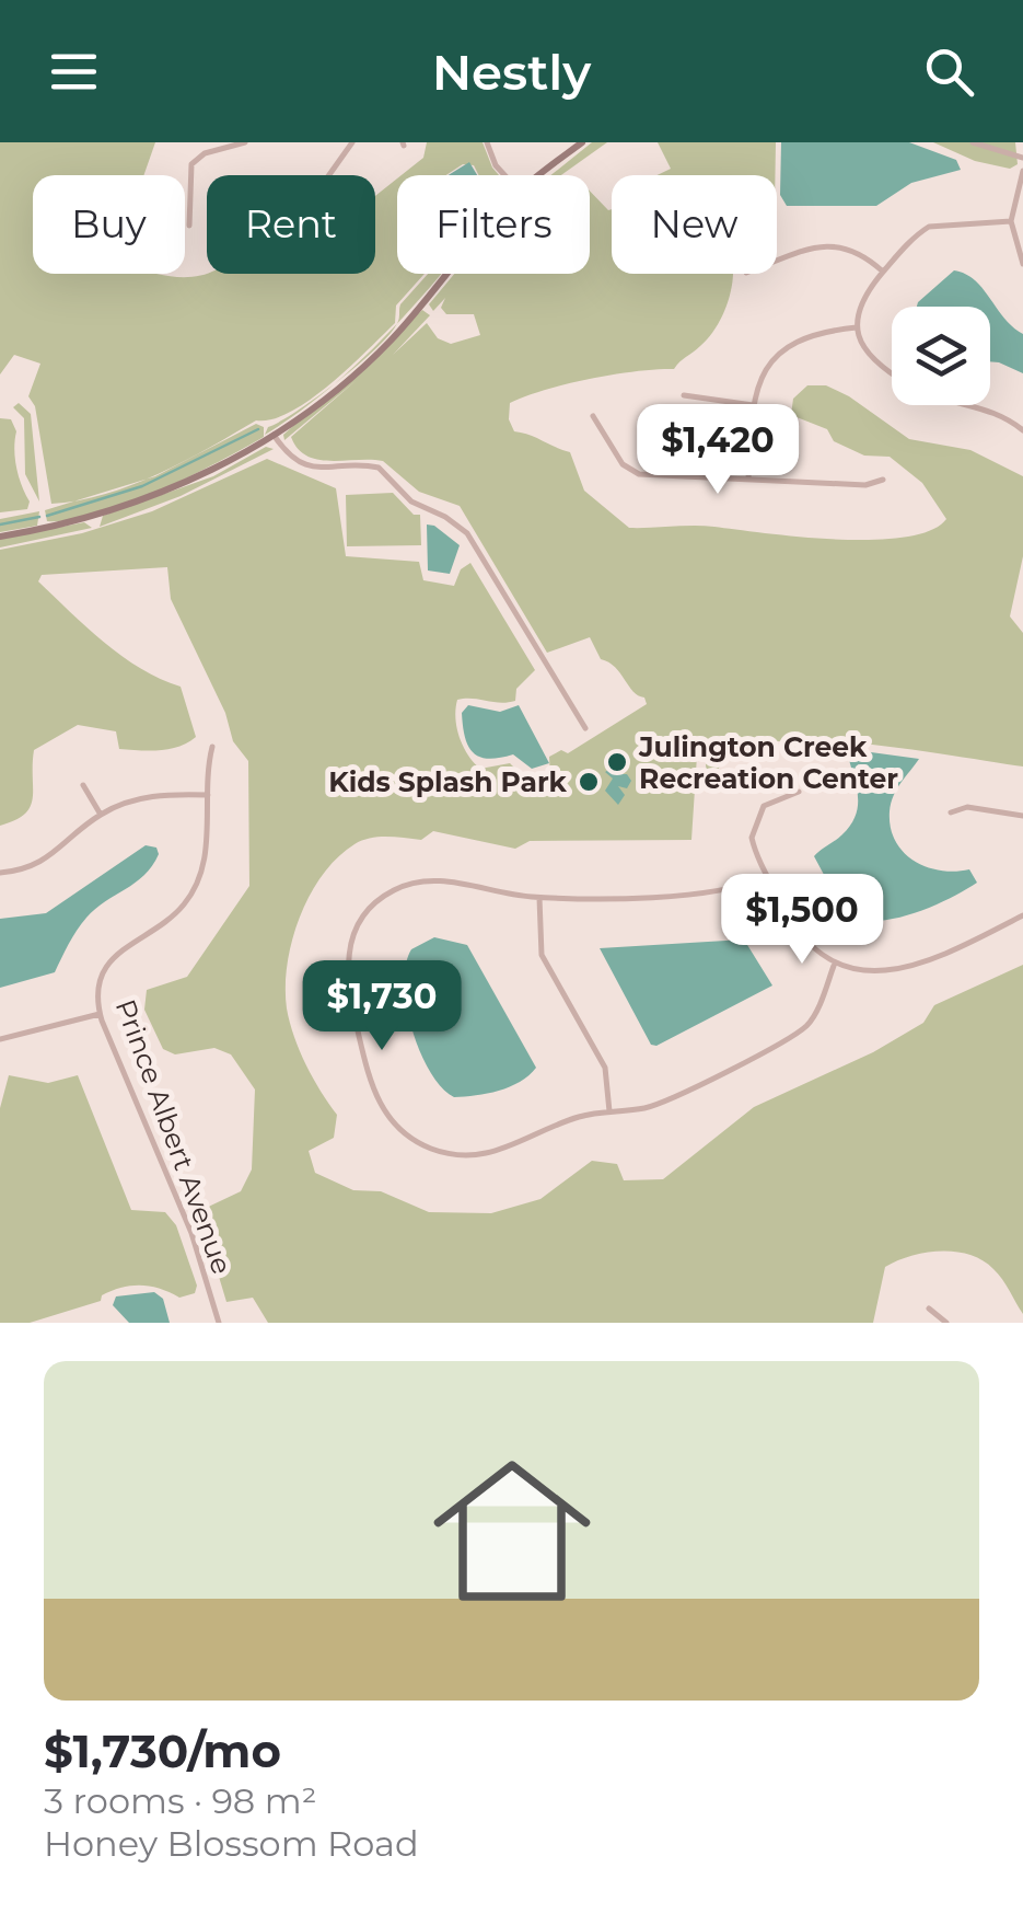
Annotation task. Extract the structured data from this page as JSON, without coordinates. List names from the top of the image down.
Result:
{
  "streets": {
    "street": ["Prince Albert Avenue"]
  },
  "places": ["Julington Creek Recreation Center", "Kids Splash Park"],
  "page": {
    "header": "Nestly",
    "chip": [
      "Buy",
      "Rent",
      "Filters",
      "New"
    ],
    "price": ["$1,420", "$1,500", "$1,730"],
    "list": [
      {
        "name": "$1,730/mo",
        "note": "3 rooms · 98 m² · Honey Blossom Road"
      }
    ]
  }
}
